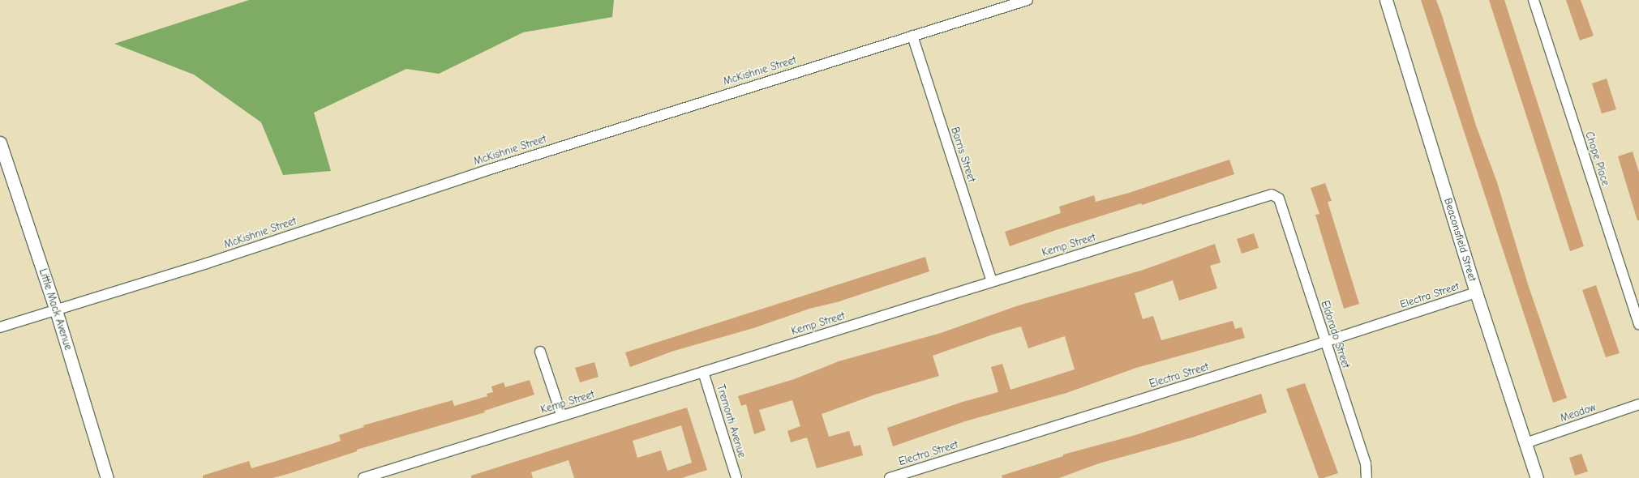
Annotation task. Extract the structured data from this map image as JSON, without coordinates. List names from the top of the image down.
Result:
{
  "streets": {
    "street": [
      "McKishnie Street",
      "Barris Street",
      "Chope Place",
      "Beaconsfield Street",
      "Kemp Street",
      "Electra Street",
      "Little Mack Avenue",
      "Eldorado Street",
      "Meadow",
      "Tremonti Avenue"
    ]
  },
  "crossings": [
    ["McKishnie Street", "Barris Street"],
    ["McKishnie Street", "Little Mack Avenue"],
    ["Barris Street", "Kemp Street"],
    ["Beaconsfield Street", "Electra Street"],
    ["Beaconsfield Street", "Meadow"],
    ["Kemp Street", "Eldorado Street"],
    ["Kemp Street", "Tremonti Avenue"],
    ["Electra Street", "Eldorado Street"]
  ]
}
